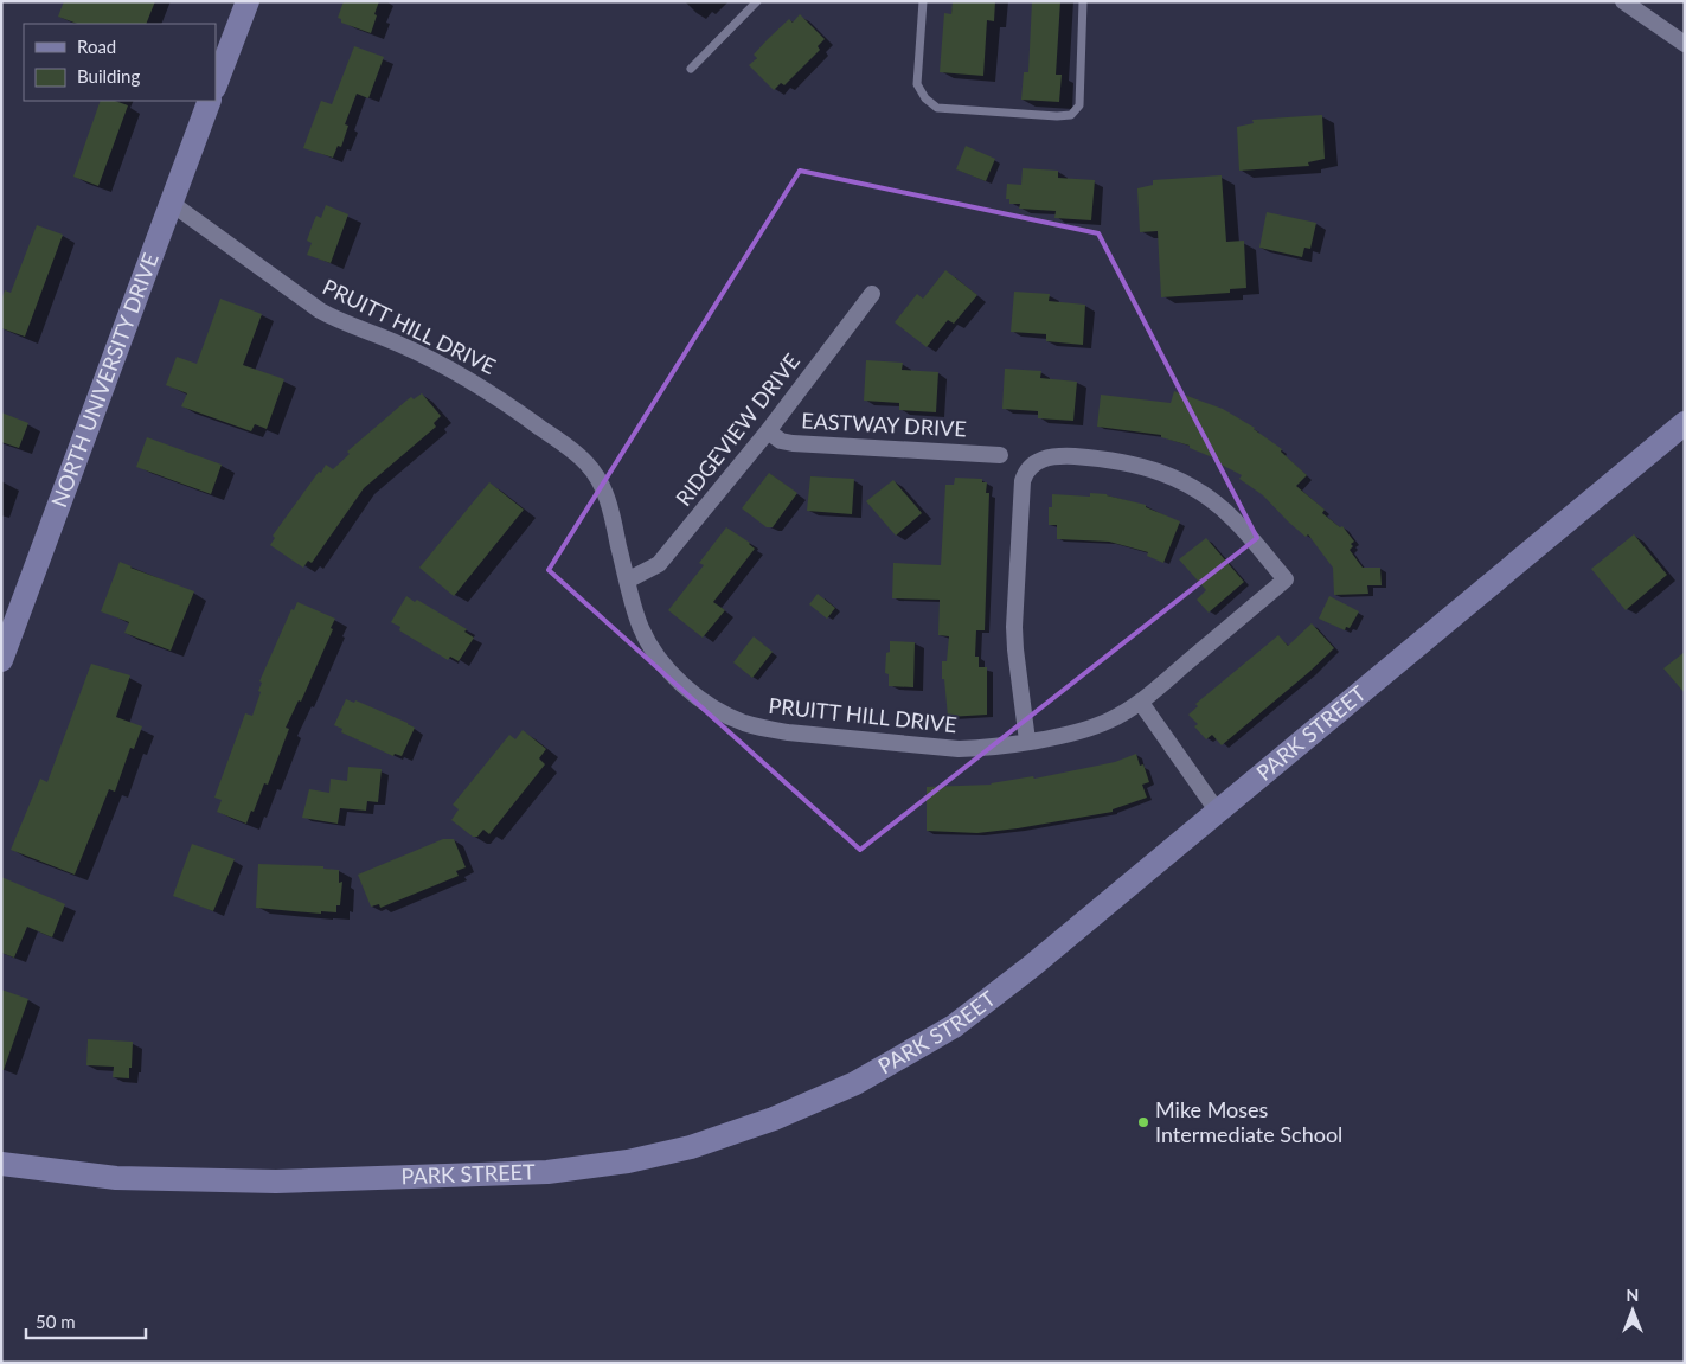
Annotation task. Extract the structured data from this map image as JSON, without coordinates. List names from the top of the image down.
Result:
{
  "streets": {
    "street": [
      "PRUITT HILL DRIVE",
      "NORTH UNIVERSITY DRIVE",
      "EASTWAY DRIVE",
      "RIDGEVIEW DRIVE",
      "PARK STREET"
    ]
  },
  "crossings": [
    ["PRUITT HILL DRIVE", "NORTH UNIVERSITY DRIVE"],
    ["PRUITT HILL DRIVE", "RIDGEVIEW DRIVE"],
    ["EASTWAY DRIVE", "RIDGEVIEW DRIVE"]
  ],
  "places": ["Mike Moses Intermediate School"],
  "legend": ["Road", "Building"],
  "scale_bar": "50 m",
  "north": "top"
}
